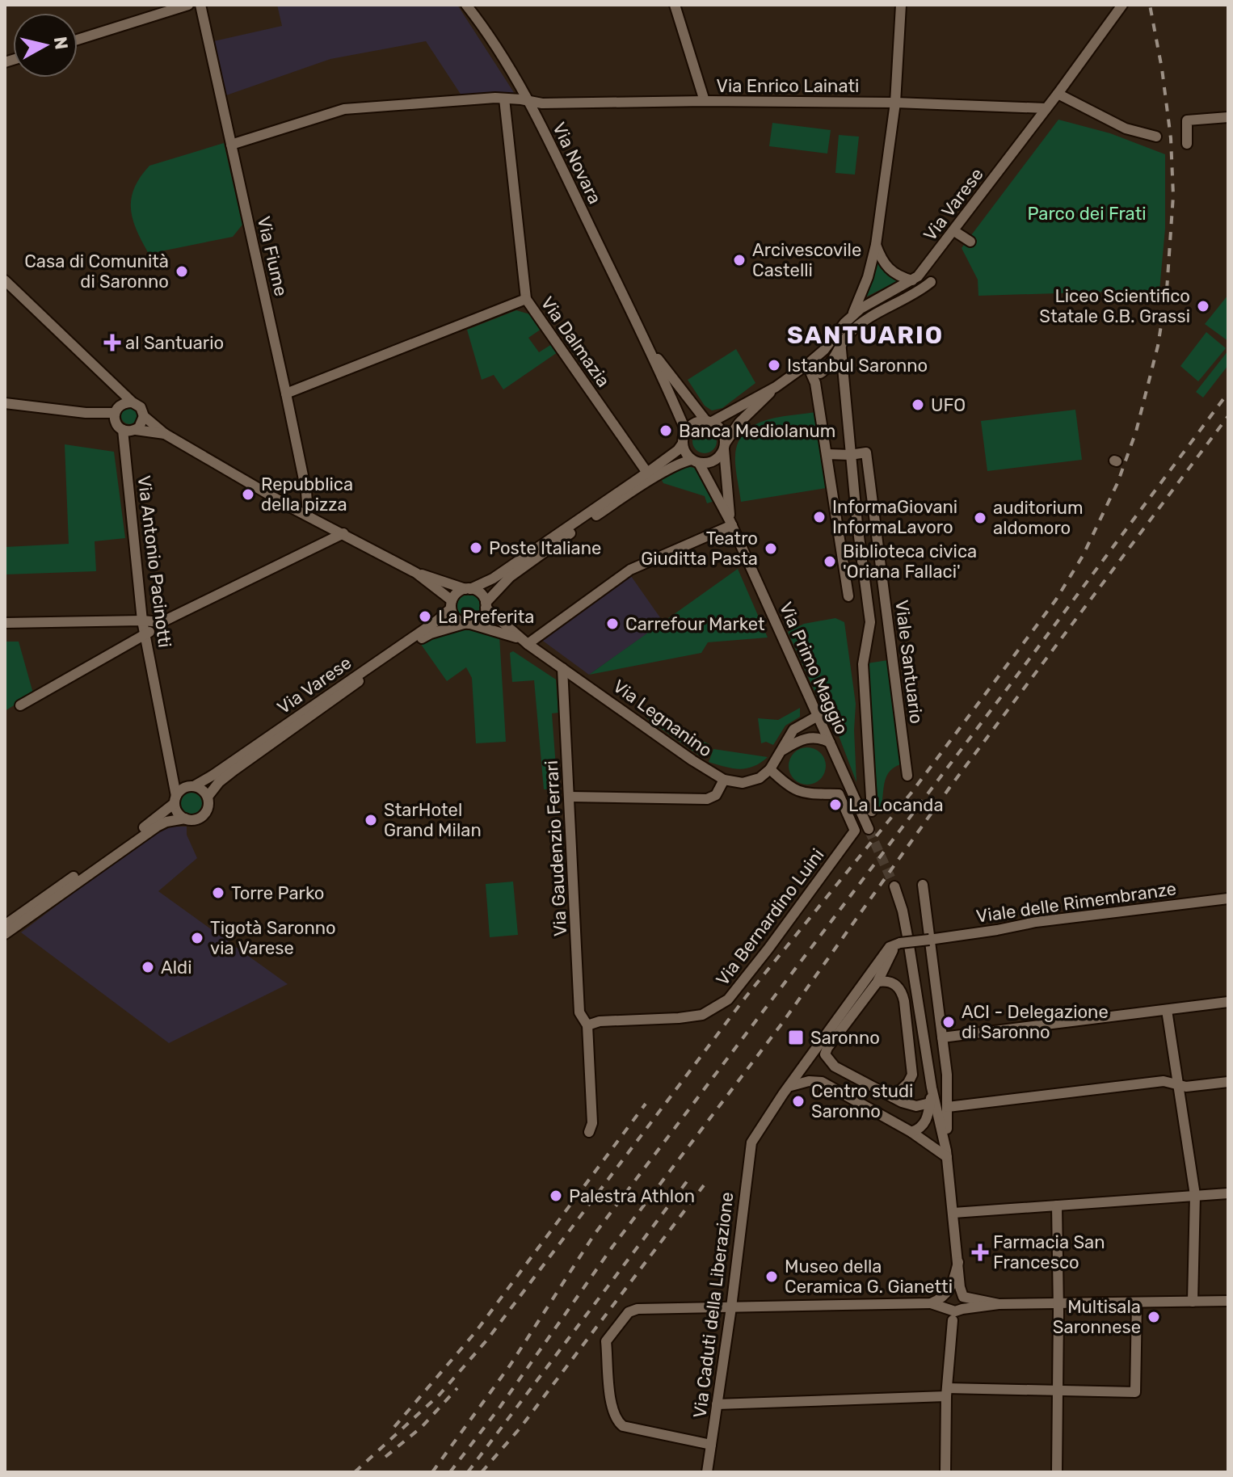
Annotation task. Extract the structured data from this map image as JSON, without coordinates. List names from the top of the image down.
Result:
{
  "streets": {
    "street": [
      "Via Enrico Lainati",
      "Via Novara",
      "Via Varese",
      "Via Fiume",
      "Via Dalmazia",
      "Via Antonio Pacinotti",
      "Viale Santuario",
      "Via Primo Maggio",
      "Via Legnanino",
      "Via Gaudenzio Ferrari",
      "Viale delle Rimembranze",
      "Via Bernardino Luini",
      "Via Caduti della Liberazione"
    ]
  },
  "crossings": [
    ["Via Enrico Lainati", "Via Novara"],
    ["Via Enrico Lainati", "Via Varese"],
    ["Via Enrico Lainati", "Via Fiume"],
    ["Via Enrico Lainati", "Via Dalmazia"],
    ["Via Novara", "Via Varese"],
    ["Via Novara", "Via Primo Maggio"],
    ["Via Varese", "Via Antonio Pacinotti"],
    ["Via Varese", "Via Primo Maggio"],
    ["Via Varese", "Via Legnanino"],
    ["Via Legnanino", "Via Gaudenzio Ferrari"],
    ["Via Gaudenzio Ferrari", "Via Bernardino Luini"]
  ],
  "districts": ["SANTUARIO"],
  "parks": ["Parco dei Frati"],
  "places": {
    "other": [
      "Arcivescovile Castelli",
      "Casa di Comunità di Saronno",
      "Liceo Scientifico Statale G.B. Grassi",
      "Istanbul Saronno",
      "UFO",
      "Banca Mediolanum",
      "Repubblica della pizza",
      "InformaGiovani InformaLavoro",
      "auditorium aldomoro",
      "Poste Italiane",
      "Teatro Giuditta Pasta",
      "Biblioteca civica 'Oriana Fallaci'",
      "La Preferita",
      "Carrefour Market",
      "La Locanda",
      "StarHotel Grand Milan",
      "Torre Parko",
      "Tigotà Saronno via Varese",
      "Aldi",
      "ACI - Delegazione di Saronno",
      "Centro studi Saronno",
      "Palestra Athlon",
      "Museo della Ceramica G. Gianetti",
      "Multisala Saronnese"
    ],
    "health": ["al Santuario", "Farmacia San Francesco"],
    "transit": ["Saronno"]
  },
  "north": "right"
}
